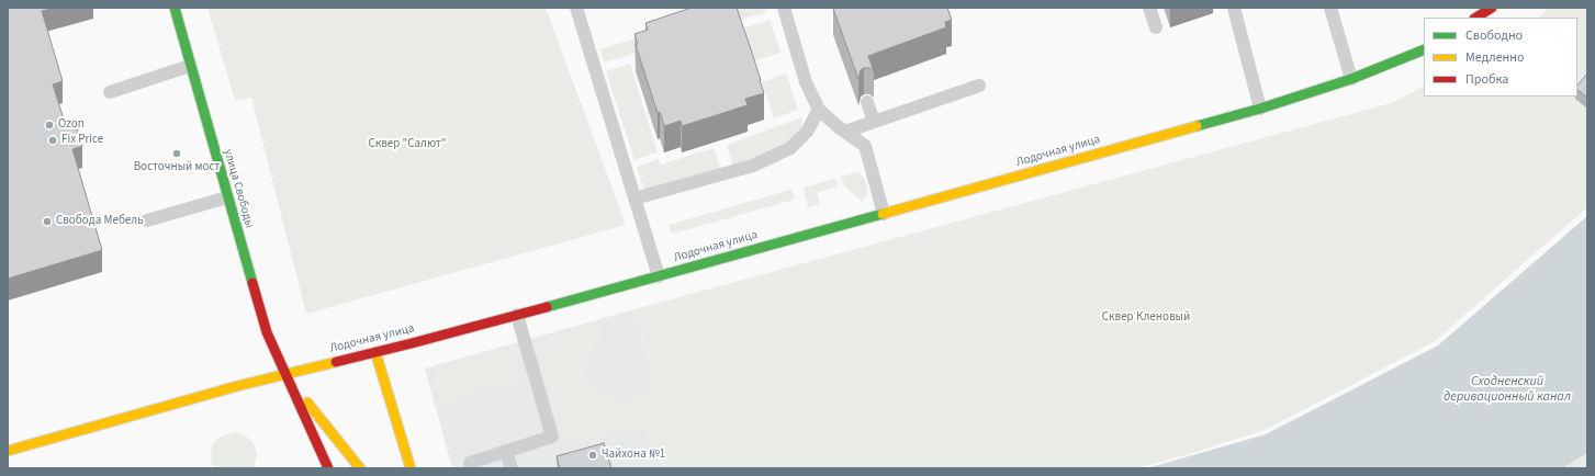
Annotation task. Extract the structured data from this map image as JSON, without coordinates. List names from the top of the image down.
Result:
{
  "streets": {
    "street": ["Лодочная улица", "улица Свободы"]
  },
  "crossings": [
    ["Лодочная улица", "улица Свободы"]
  ],
  "water": ["Сходненский деривационный канал"],
  "parks": ["Сквер \"Салют\"", "Сквер Кленовый"],
  "places": [
    "Ozon",
    "Fix Price",
    "Восточный мост",
    "Свобода Мебель",
    "Чайхона №1"
  ],
  "legend": ["Свободно", "Медленно", "Пробка"]
}
